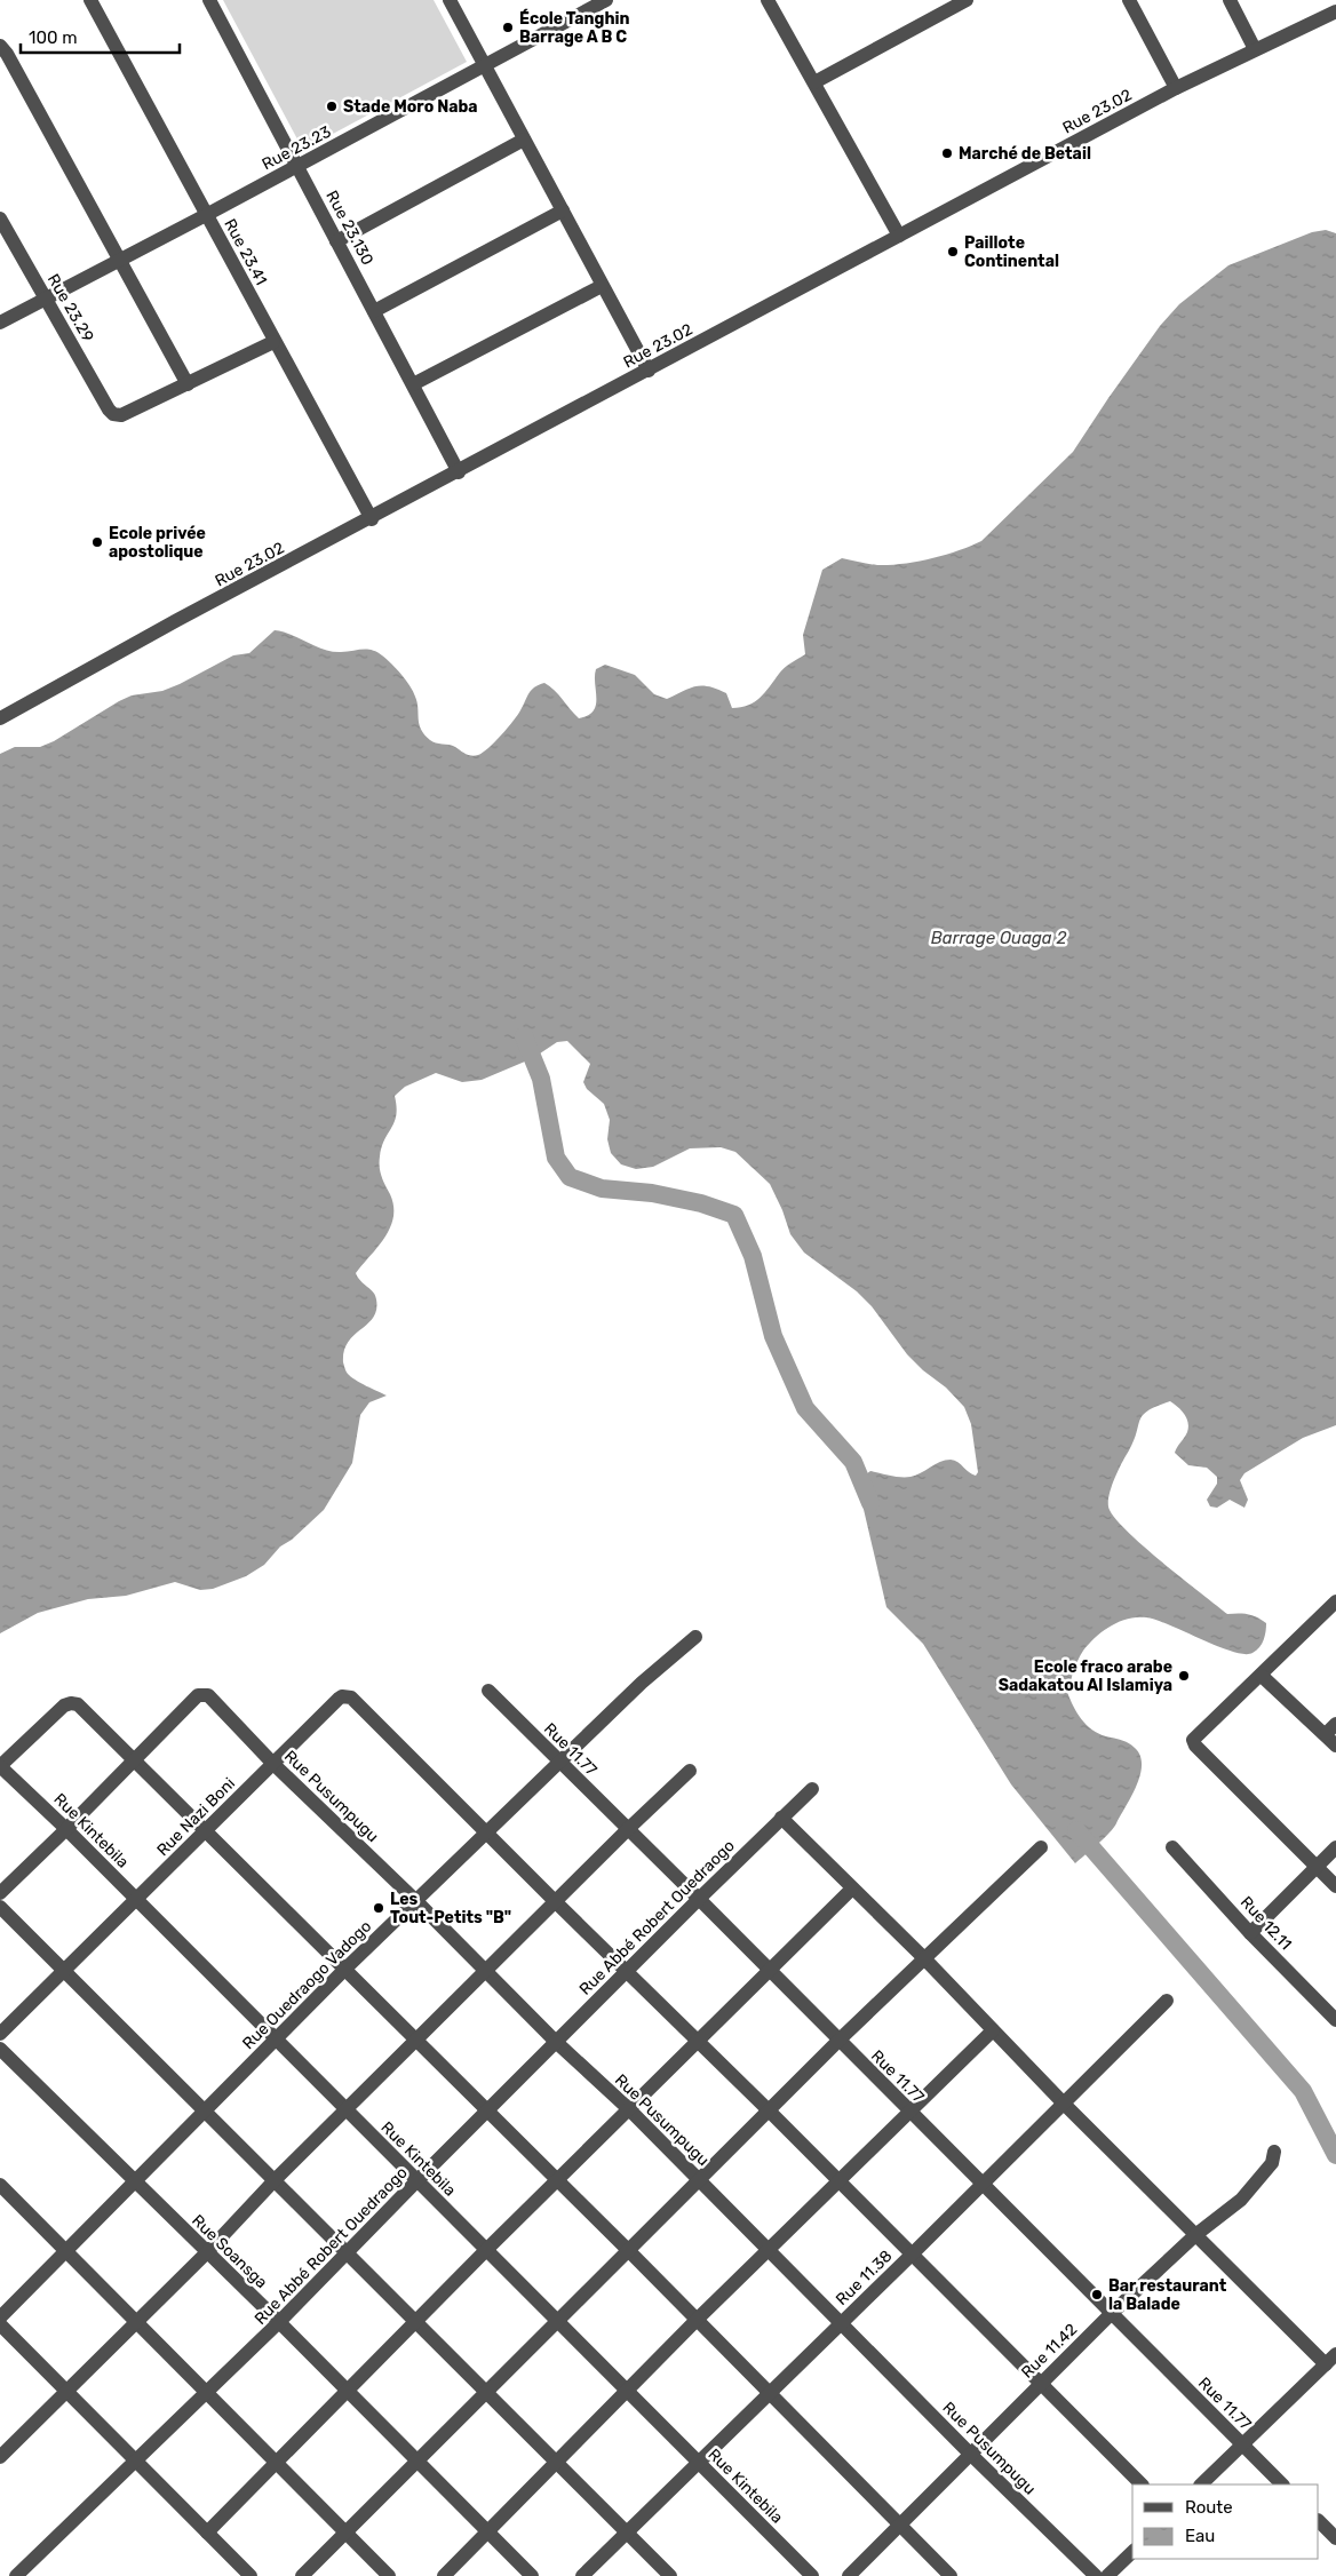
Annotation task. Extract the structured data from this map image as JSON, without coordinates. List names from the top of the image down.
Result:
{
  "streets": {
    "street": [
      "Rue 23.02",
      "Rue 23.23",
      "Rue 23.130",
      "Rue 23.41",
      "Rue 23.29",
      "Rue 11.77",
      "Rue Pusumpugu",
      "Rue Nazi Boni",
      "Rue Kintebila",
      "Rue Abbé Robert Ouedraogo",
      "Rue 12.11",
      "Rue Ouedraogo Vadogo",
      "Rue Soansga",
      "Rue 11.38",
      "Rue 11.42"
    ]
  },
  "crossings": [
    ["Rue 23.02", "Rue 23.130"],
    ["Rue 23.02", "Rue 23.41"],
    ["Rue 23.23", "Rue 23.130"],
    ["Rue 23.23", "Rue 23.41"],
    ["Rue 23.23", "Rue 23.29"],
    ["Rue 11.77", "Rue Abbé Robert Ouedraogo"],
    ["Rue 11.77", "Rue Ouedraogo Vadogo"],
    ["Rue 11.77", "Rue 11.38"],
    ["Rue 11.77", "Rue 11.42"],
    ["Rue Pusumpugu", "Rue Nazi Boni"],
    ["Rue Pusumpugu", "Rue Abbé Robert Ouedraogo"],
    ["Rue Pusumpugu", "Rue Ouedraogo Vadogo"],
    ["Rue Pusumpugu", "Rue 11.38"],
    ["Rue Pusumpugu", "Rue 11.42"],
    ["Rue Nazi Boni", "Rue Kintebila"],
    ["Rue Nazi Boni", "Rue Ouedraogo Vadogo"],
    ["Rue Kintebila", "Rue Abbé Robert Ouedraogo"],
    ["Rue Kintebila", "Rue Ouedraogo Vadogo"],
    ["Rue Kintebila", "Rue 11.38"],
    ["Rue Abbé Robert Ouedraogo", "Rue Soansga"],
    ["Rue Ouedraogo Vadogo", "Rue Soansga"]
  ],
  "water": ["Barrage Ouaga 2"],
  "places": [
    "École Tanghin Barrage A B C",
    "Stade Moro Naba",
    "Marché de Betail",
    "Paillote Continental",
    "Ecole privée apostolique",
    "Ecole fraco arabe Sadakatou Al Islamiya",
    "Les Tout-Petits \"B\"",
    "Bar restaurant la Balade"
  ],
  "legend": ["Route", "Eau"],
  "scale_bar": "100 m"
}
